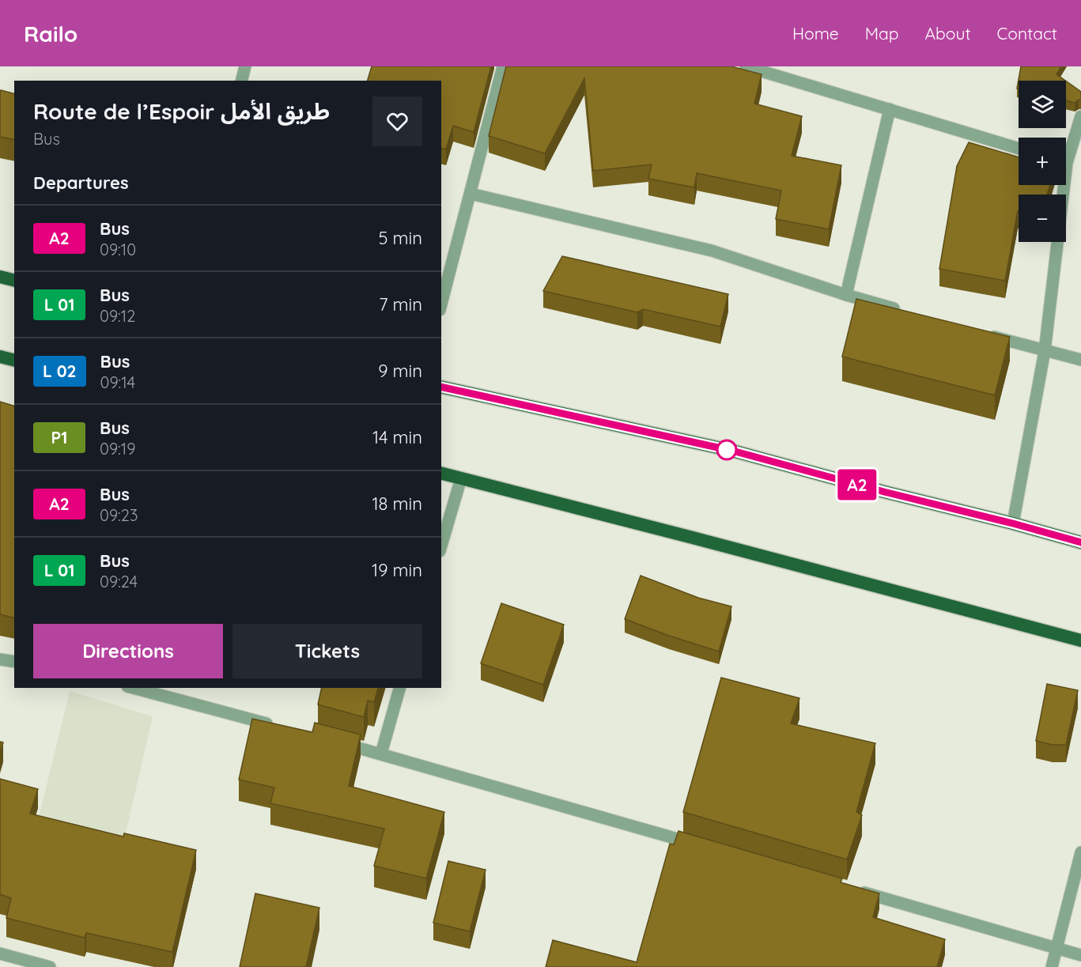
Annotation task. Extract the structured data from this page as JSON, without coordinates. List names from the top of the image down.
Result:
{
  "lines": ["bus line A2"],
  "page": {
    "header": "Railo",
    "nav": [
      "Home",
      "Map",
      "About",
      "Contact"
    ],
    "on_map": "A2",
    "map_buttons": ["+", "−"],
    "heading": [
      ["Route de l’Espoir طريق الأمل", "Bus"],
      "Departures"
    ],
    "list": [
      {
        "mark": "A2",
        "name": "Bus",
        "note": "09:10",
        "value": "5 min"
      },
      {
        "mark": "L 01",
        "name": "Bus",
        "note": "09:12",
        "value": "7 min"
      },
      {
        "mark": "L 02",
        "name": "Bus",
        "note": "09:14",
        "value": "9 min"
      },
      {
        "mark": "P1",
        "name": "Bus",
        "note": "09:19",
        "value": "14 min"
      },
      {
        "mark": "A2",
        "name": "Bus",
        "note": "09:23",
        "value": "18 min"
      },
      {
        "mark": "L 01",
        "name": "Bus",
        "note": "09:24",
        "value": "19 min"
      }
    ],
    "buttons": ["Directions", "Tickets"]
  }
}
